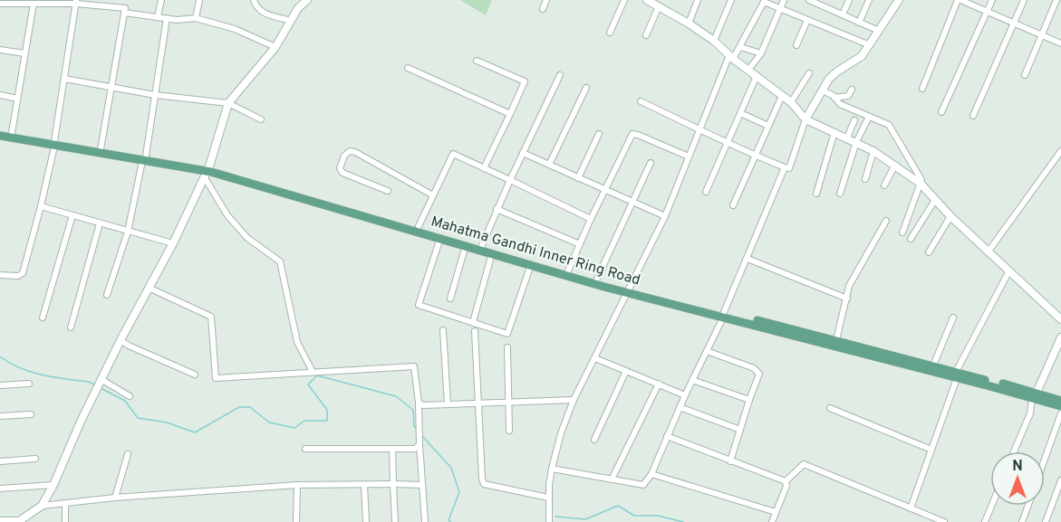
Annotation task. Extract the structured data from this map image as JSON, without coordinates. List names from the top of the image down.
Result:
{
  "streets": {
    "main road": ["Mahatma Gandhi Inner Ring Road"]
  },
  "north": "top"
}
